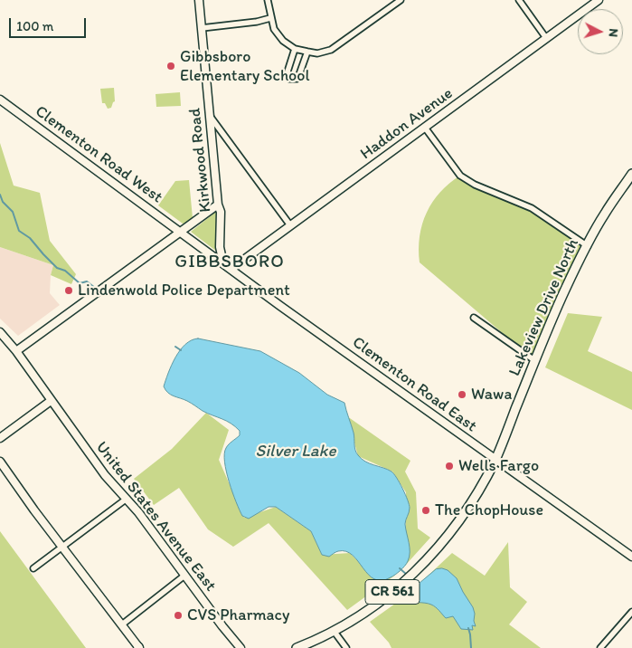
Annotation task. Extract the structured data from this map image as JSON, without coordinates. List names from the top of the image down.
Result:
{
  "streets": {
    "main road": ["Lakeview Drive North", "CR 561"],
    "street": [
      "Haddon Avenue",
      "Clementon Road West",
      "Kirkwood Road",
      "Clementon Road East",
      "United States Avenue East"
    ]
  },
  "crossings": [
    ["Haddon Avenue", "Clementon Road East"],
    ["Clementon Road West", "Clementon Road East"],
    ["Kirkwood Road", "Clementon Road East"],
    ["Lakeview Drive North", "Clementon Road East"],
    ["Lakeview Drive North", "CR 561"],
    ["Clementon Road East", "CR 561"]
  ],
  "districts": ["GIBBSBORO"],
  "water": ["Silver Lake"],
  "places": [
    "Gibbsboro Elementary School",
    "Lindenwold Police Department",
    "Wawa",
    "Wells Fargo",
    "The ChopHouse",
    "CVS Pharmacy"
  ],
  "scale_bar": "100 m",
  "north": "right"
}
